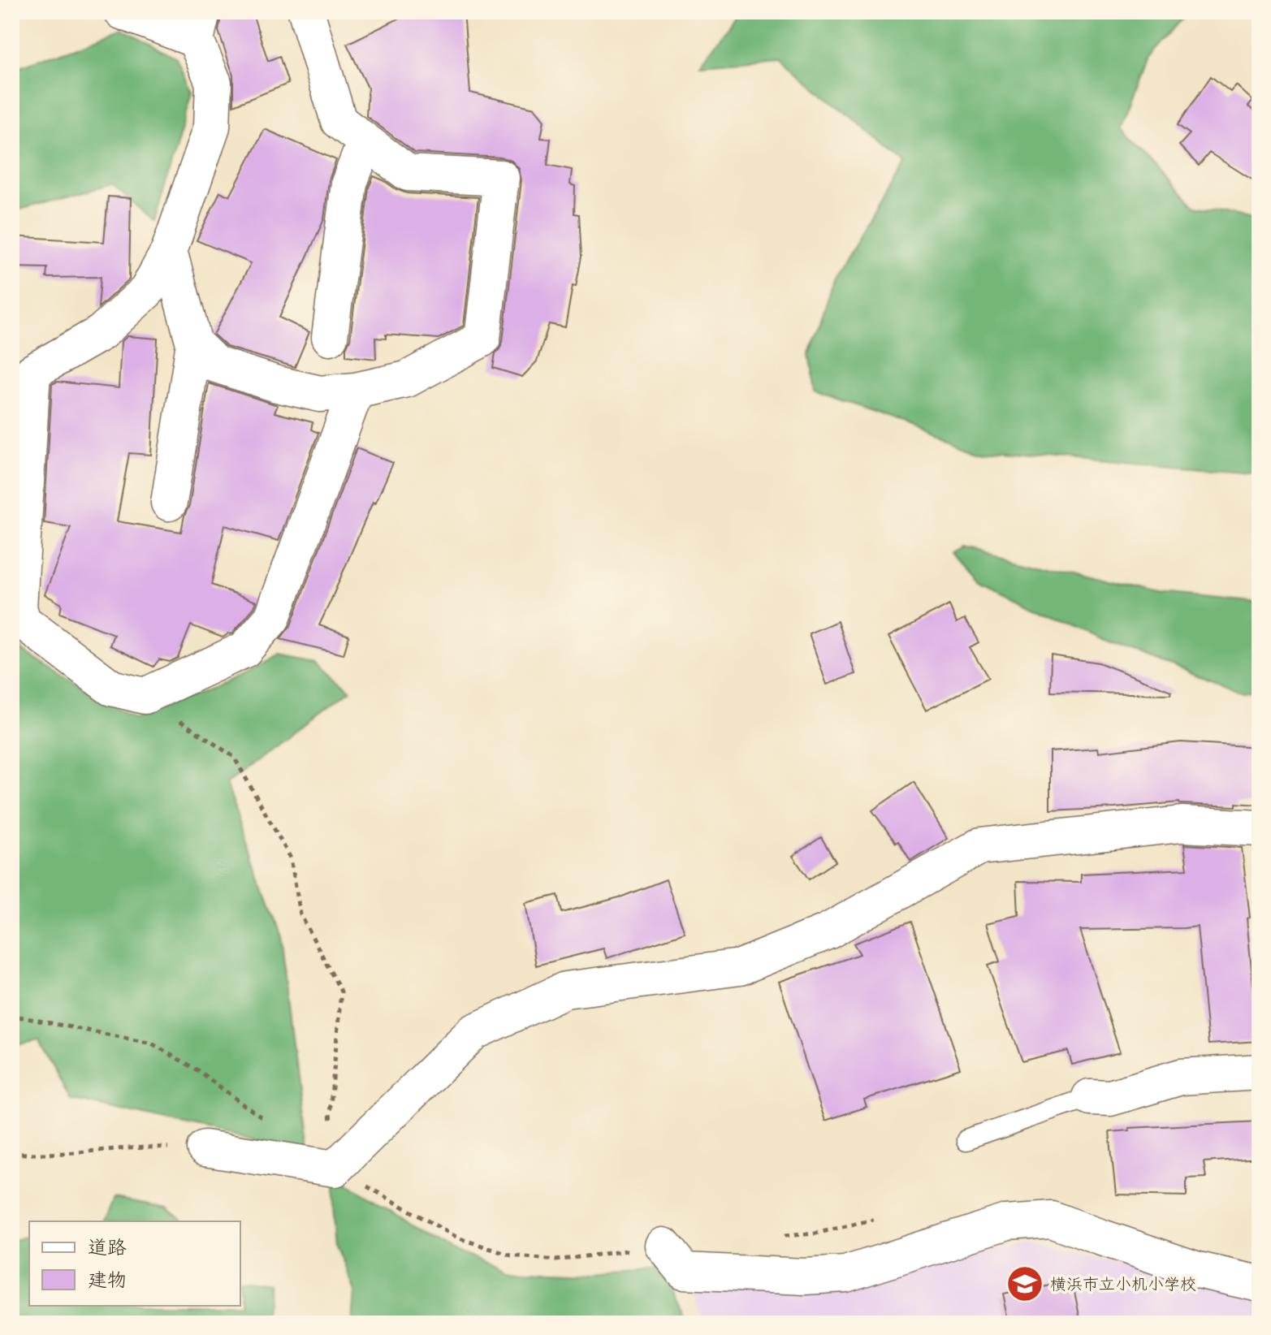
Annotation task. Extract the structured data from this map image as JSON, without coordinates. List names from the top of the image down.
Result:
{
  "places": {
    "school or university": ["横浜市立小机小学校"]
  },
  "legend": ["道路", "建物"]
}
